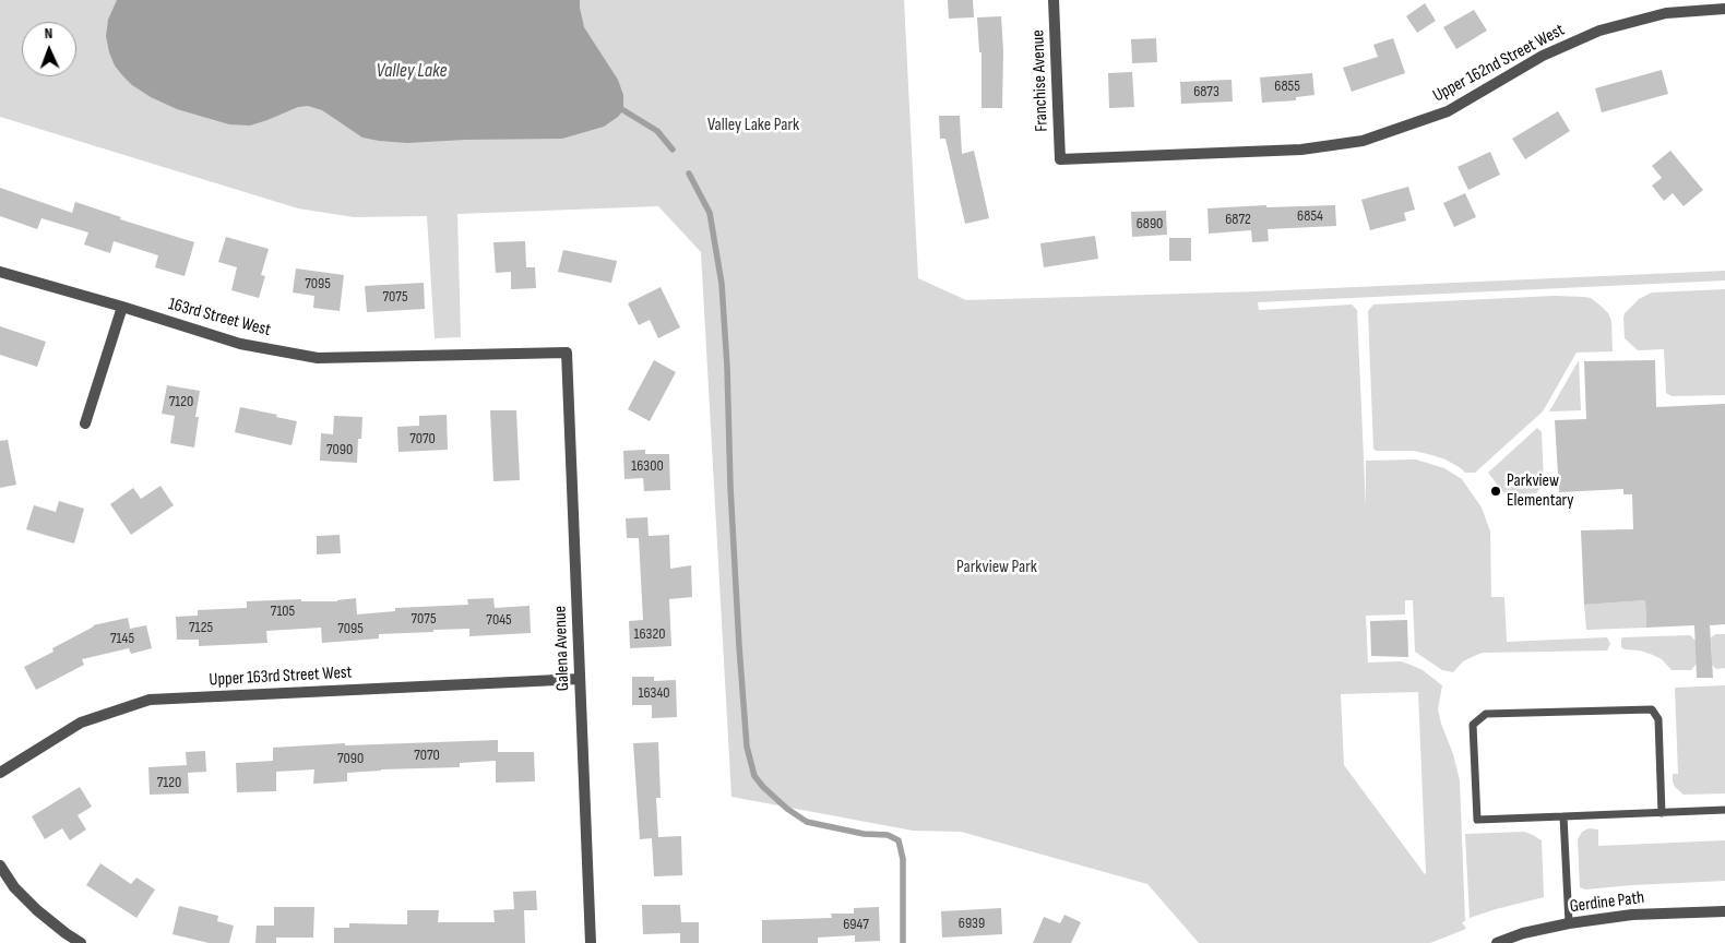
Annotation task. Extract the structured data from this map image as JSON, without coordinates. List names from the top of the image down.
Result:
{
  "streets": {
    "street": [
      "Upper 162nd Street West",
      "Franchise Avenue",
      "163rd Street West",
      "Galena Avenue",
      "Upper 163rd Street West",
      "Gerdine Path"
    ]
  },
  "crossings": [
    ["Upper 162nd Street West", "Franchise Avenue"],
    ["163rd Street West", "Galena Avenue"],
    ["Galena Avenue", "Upper 163rd Street West"]
  ],
  "water": ["Valley Lake"],
  "parks": ["Valley Lake Park", "Parkview Park"],
  "places": ["Parkview Elementary"],
  "house_numbers": [
    "6855",
    "6873",
    "6854",
    "6872",
    "6890",
    "7095",
    "7075",
    "7120",
    "7070",
    "7090",
    "16300",
    "7105",
    "7075",
    "7045",
    "7125",
    "7095",
    "16320",
    "7145",
    "16340",
    "7070",
    "7090",
    "7120",
    "6939",
    "6947"
  ],
  "north": "top"
}
